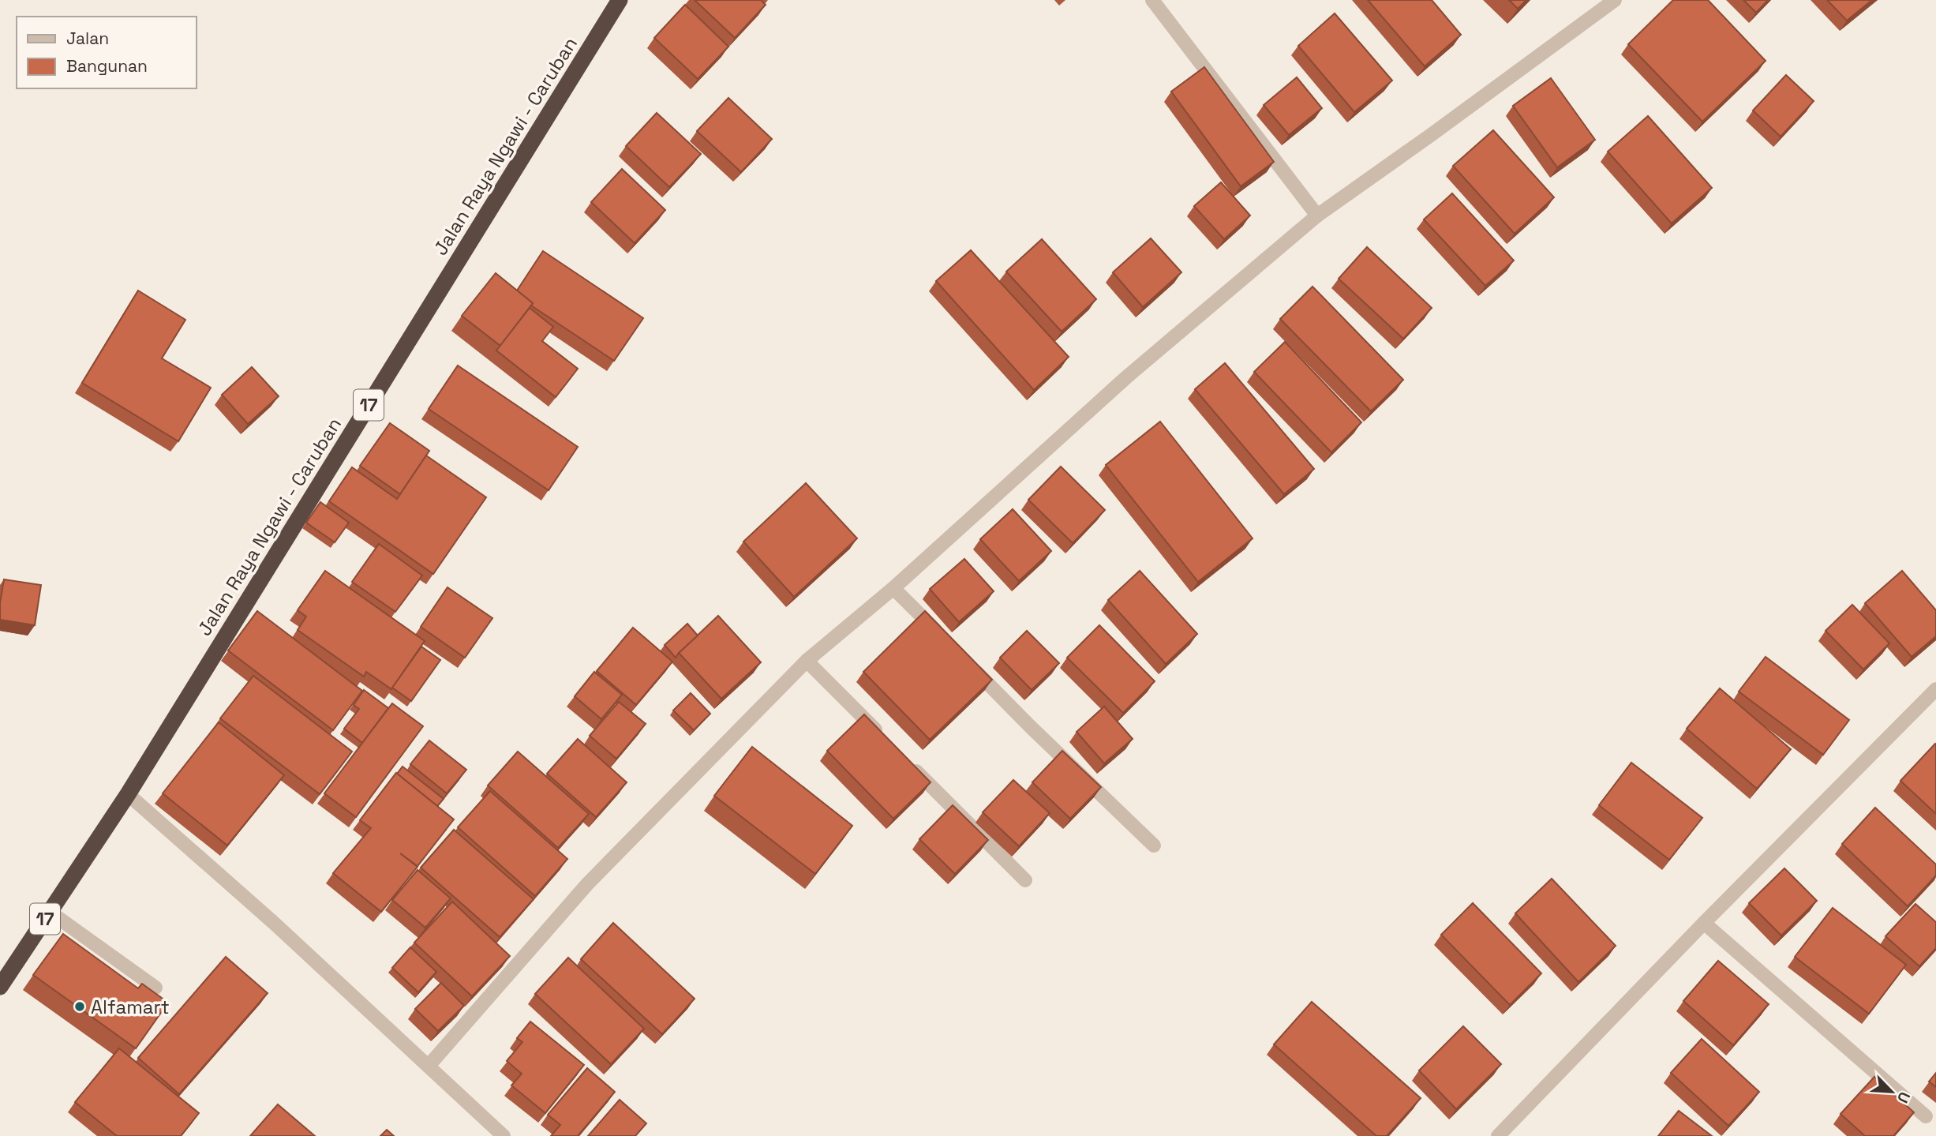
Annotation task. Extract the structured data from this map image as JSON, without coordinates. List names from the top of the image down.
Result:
{
  "streets": {
    "highway": ["Jalan Raya Ngawi - Caruban", "17"]
  },
  "places": ["Alfamart"],
  "legend": ["Jalan", "Bangunan"],
  "north": "bottom right"
}
